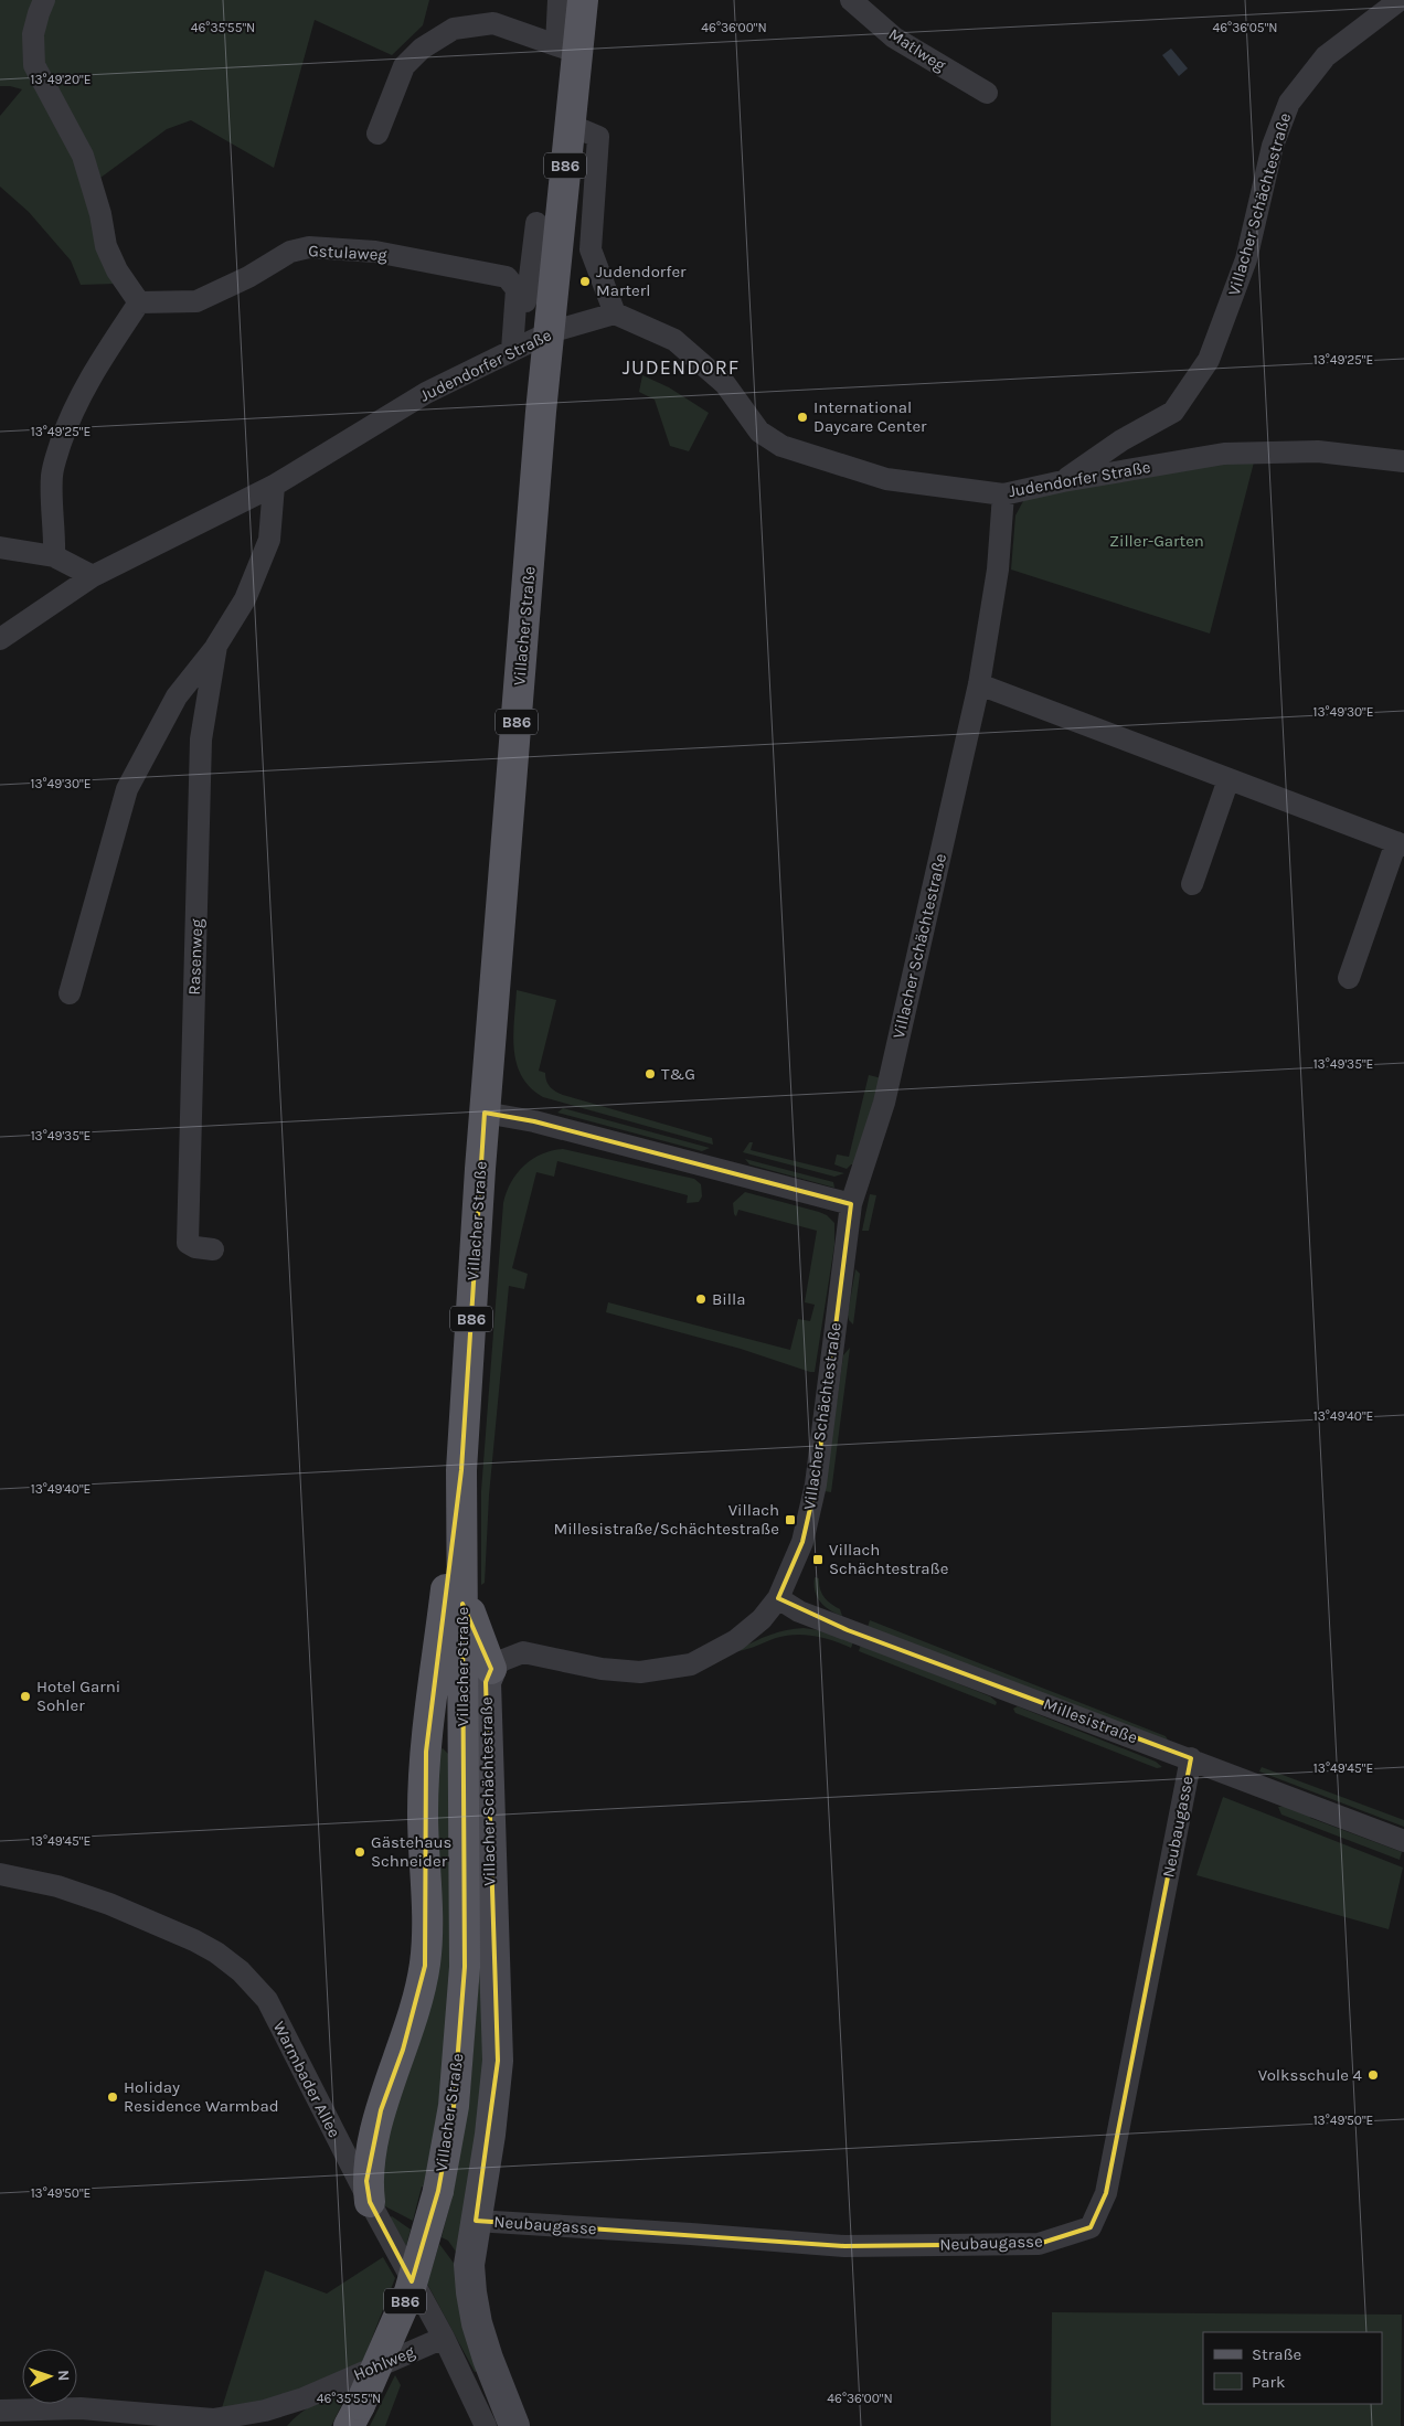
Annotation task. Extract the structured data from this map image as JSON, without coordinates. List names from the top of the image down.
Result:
{
  "streets": {
    "main road": ["B86", "Villacher Straße"],
    "street": [
      "Matlweg",
      "Villacher Schächtestraße",
      "Gstulaweg",
      "Judendorfer Straße",
      "Rasenweg",
      "Millesistraße",
      "Neubaugasse",
      "Warmbader Allee",
      "Hohlweg"
    ]
  },
  "crossings": [
    ["Villacher Schächtestraße", "Judendorfer Straße"],
    ["Villacher Schächtestraße", "Millesistraße"],
    ["Villacher Schächtestraße", "Neubaugasse"],
    ["Gstulaweg", "Judendorfer Straße"],
    ["Judendorfer Straße", "Villacher Straße"],
    ["Judendorfer Straße", "Rasenweg"],
    ["Millesistraße", "Neubaugasse"],
    ["Warmbader Allee", "Hohlweg"]
  ],
  "districts": ["JUDENDORF"],
  "parks": ["Ziller-Garten"],
  "places": {
    "other": [
      "Judendorfer Marterl",
      "International Daycare Center",
      "T&G",
      "Billa",
      "Hotel Garni Sohler",
      "Gästehaus Schneider",
      "Volksschule 4",
      "Holiday Residence Warmbad"
    ],
    "transit": ["Villach Millesistraße/Schächtestraße", "Villach Schächtestraße"]
  },
  "legend": ["Straße", "Park"],
  "north": "right",
  "coordinates": [
    "46°35'55\"N",
    "46°36'00\"N",
    "46°36'05\"N",
    "13°49'20\"E",
    "13°49'25\"E",
    "13°49'30\"E",
    "13°49'35\"E",
    "13°49'40\"E",
    "13°49'45\"E",
    "13°49'50\"E"
  ]
}
